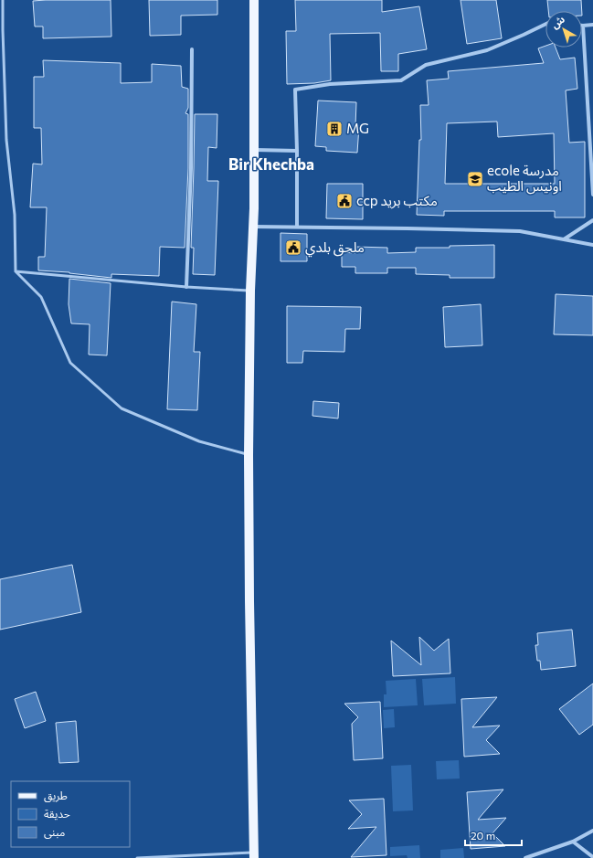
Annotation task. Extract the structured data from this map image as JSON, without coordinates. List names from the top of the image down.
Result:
{
  "districts": ["Bir Khechba"],
  "places": {
    "building": ["MG"],
    "school or university": ["ecole مدرسة اونيس الطيب"],
    "public building": ["ccp مكتب بريد", "ملحق بلدي"]
  },
  "legend": ["طريق", "حديقة", "مبنى"],
  "scale_bar": "20 m",
  "north": "top left"
}
